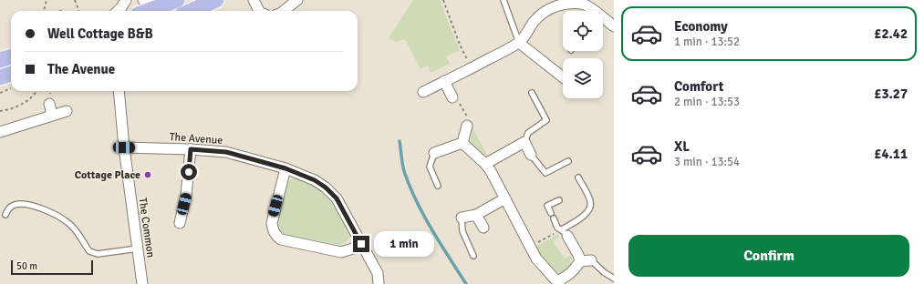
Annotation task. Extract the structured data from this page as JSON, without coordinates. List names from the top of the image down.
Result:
{
  "streets": {
    "street": ["The Avenue", "The Common"]
  },
  "crossings": [
    ["The Avenue", "The Common"]
  ],
  "places": ["Cottage Place"],
  "scale_bar": "50 m",
  "page": {
    "list": [
      {
        "name": "Economy",
        "note": "1 min · 13:52",
        "value": "£2.42"
      },
      {
        "name": "Comfort",
        "note": "2 min · 13:53",
        "value": "£3.27"
      },
      {
        "name": "XL",
        "note": "3 min · 13:54",
        "value": "£4.11"
      }
    ],
    "banner": ["Well Cottage B&B", "The Avenue"],
    "buttons": "Confirm",
    "bubble": "1 min",
    "scale": "50 m"
  }
}
